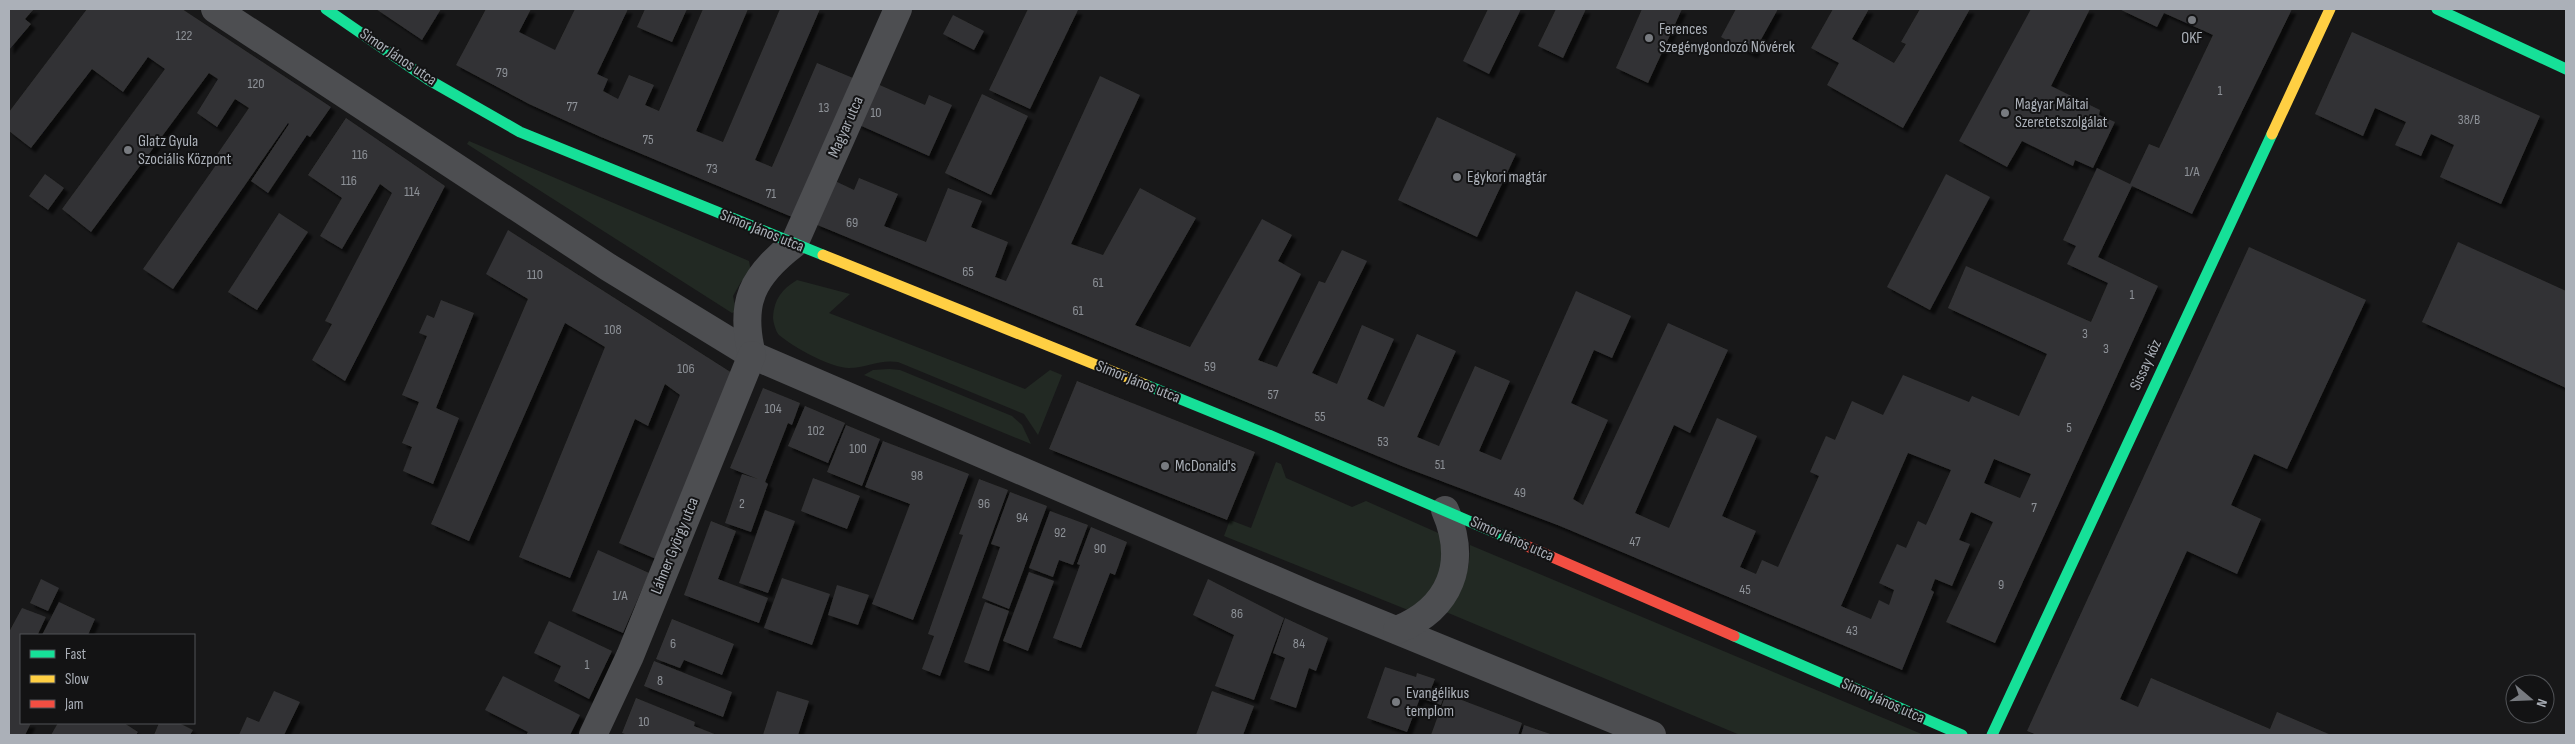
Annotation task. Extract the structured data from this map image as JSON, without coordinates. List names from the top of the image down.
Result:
{
  "streets": {
    "street": [
      "Simor János utca",
      "Magyar utca",
      "Sissay köz",
      "Láhner György utca"
    ]
  },
  "crossings": [
    ["Simor János utca", "Magyar utca"]
  ],
  "places": [
    "OKF",
    "Ferences Szegénygondozó Nővérek",
    "Magyar Máltai Szeretetszolgálat",
    "Glatz Gyula Szociális Központ",
    "Egykori magtár",
    "McDonald's",
    "Evangélikus templom"
  ],
  "house_numbers": [
    "122",
    "79",
    "120",
    "1",
    "77",
    "13",
    "10",
    "38/B",
    "75",
    "116",
    "73",
    "1/A",
    "116",
    "114",
    "71",
    "69",
    "65",
    "110",
    "61",
    "1",
    "61",
    "108",
    "3",
    "3",
    "59",
    "106",
    "57",
    "104",
    "55",
    "5",
    "102",
    "53",
    "100",
    "51",
    "98",
    "49",
    "2",
    "96",
    "7",
    "94",
    "92",
    "47",
    "90",
    "9",
    "45",
    "1/A",
    "86",
    "43",
    "6",
    "84",
    "1",
    "8",
    "10"
  ],
  "legend": ["Fast", "Slow", "Jam"],
  "north": "right"
}
